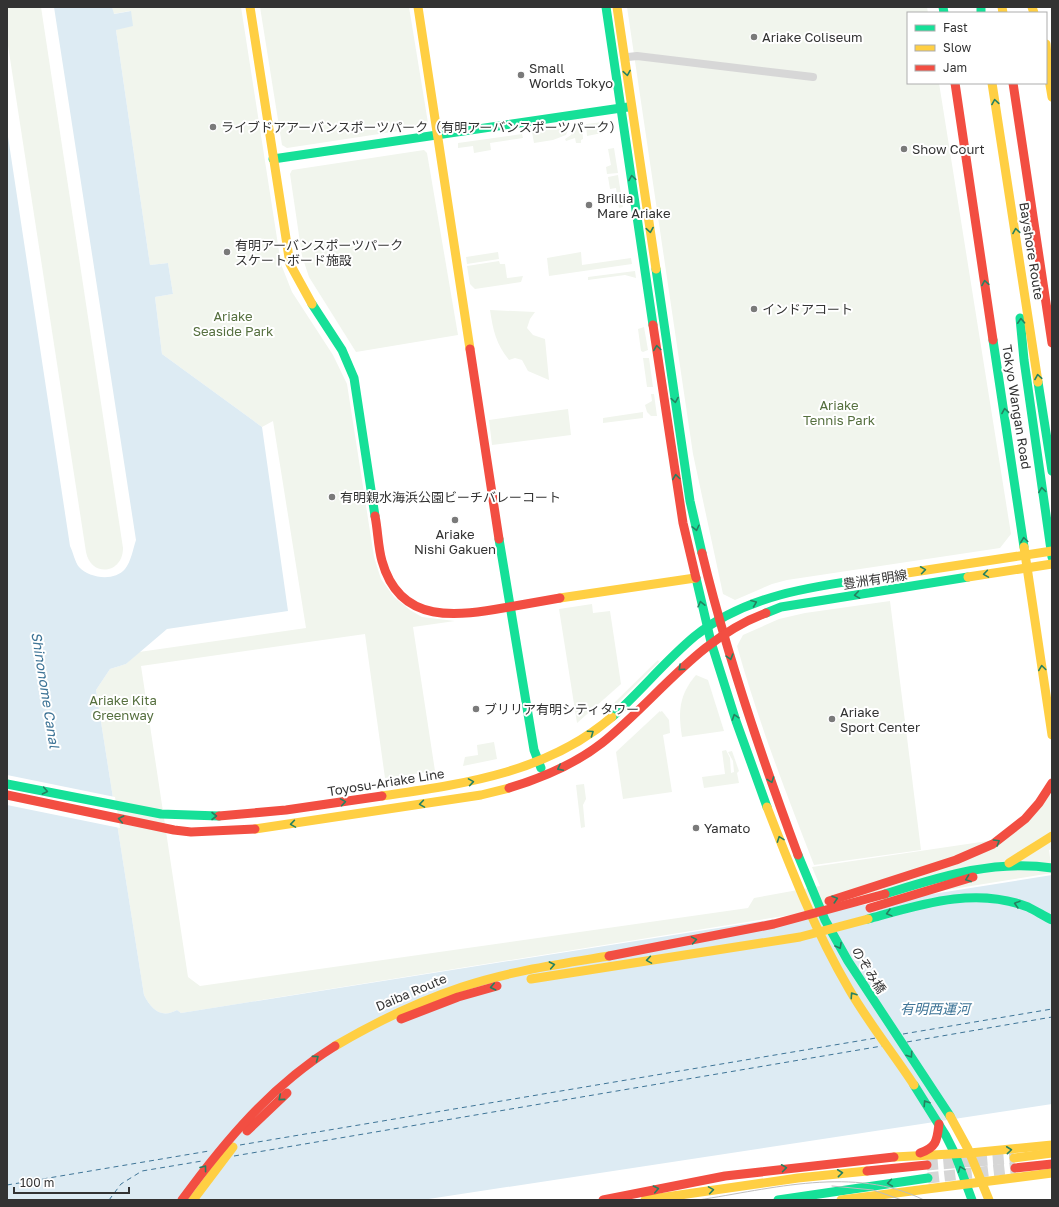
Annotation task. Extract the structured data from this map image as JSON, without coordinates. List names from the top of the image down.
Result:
{
  "streets": {
    "main road": [
      "Bayshore Route",
      "Tokyo Wangan Road",
      "豊洲有明線",
      "Toyosu-Ariake Line",
      "のぞみ橋",
      "Daiba Route"
    ]
  },
  "crossings": [
    ["Tokyo Wangan Road", "豊洲有明線"],
    ["豊洲有明線", "Toyosu-Ariake Line"],
    ["豊洲有明線", "のぞみ橋"],
    ["Toyosu-Ariake Line", "のぞみ橋"]
  ],
  "water": ["Shinonome Canal", "有明西運河"],
  "parks": ["Ariake Seaside Park", "Ariake Tennis Park", "Ariake Kita Greenway"],
  "places": [
    "Ariake Coliseum",
    "Small Worlds Tokyo",
    "ライブドアアーバンスポーツパーク（有明アーバンスポーツパーク）",
    "Show Court",
    "Brillia Mare Ariake",
    "有明アーバンスポーツパーク スケートボード施設",
    "インドアコート",
    "有明親水海浜公園ビーチバレーコート",
    "Ariake Nishi Gakuen",
    "ブリリア有明シティタワー",
    "Ariake Sport Center",
    "Yamato"
  ],
  "legend": ["Fast", "Slow", "Jam"],
  "scale_bar": "100 m"
}
